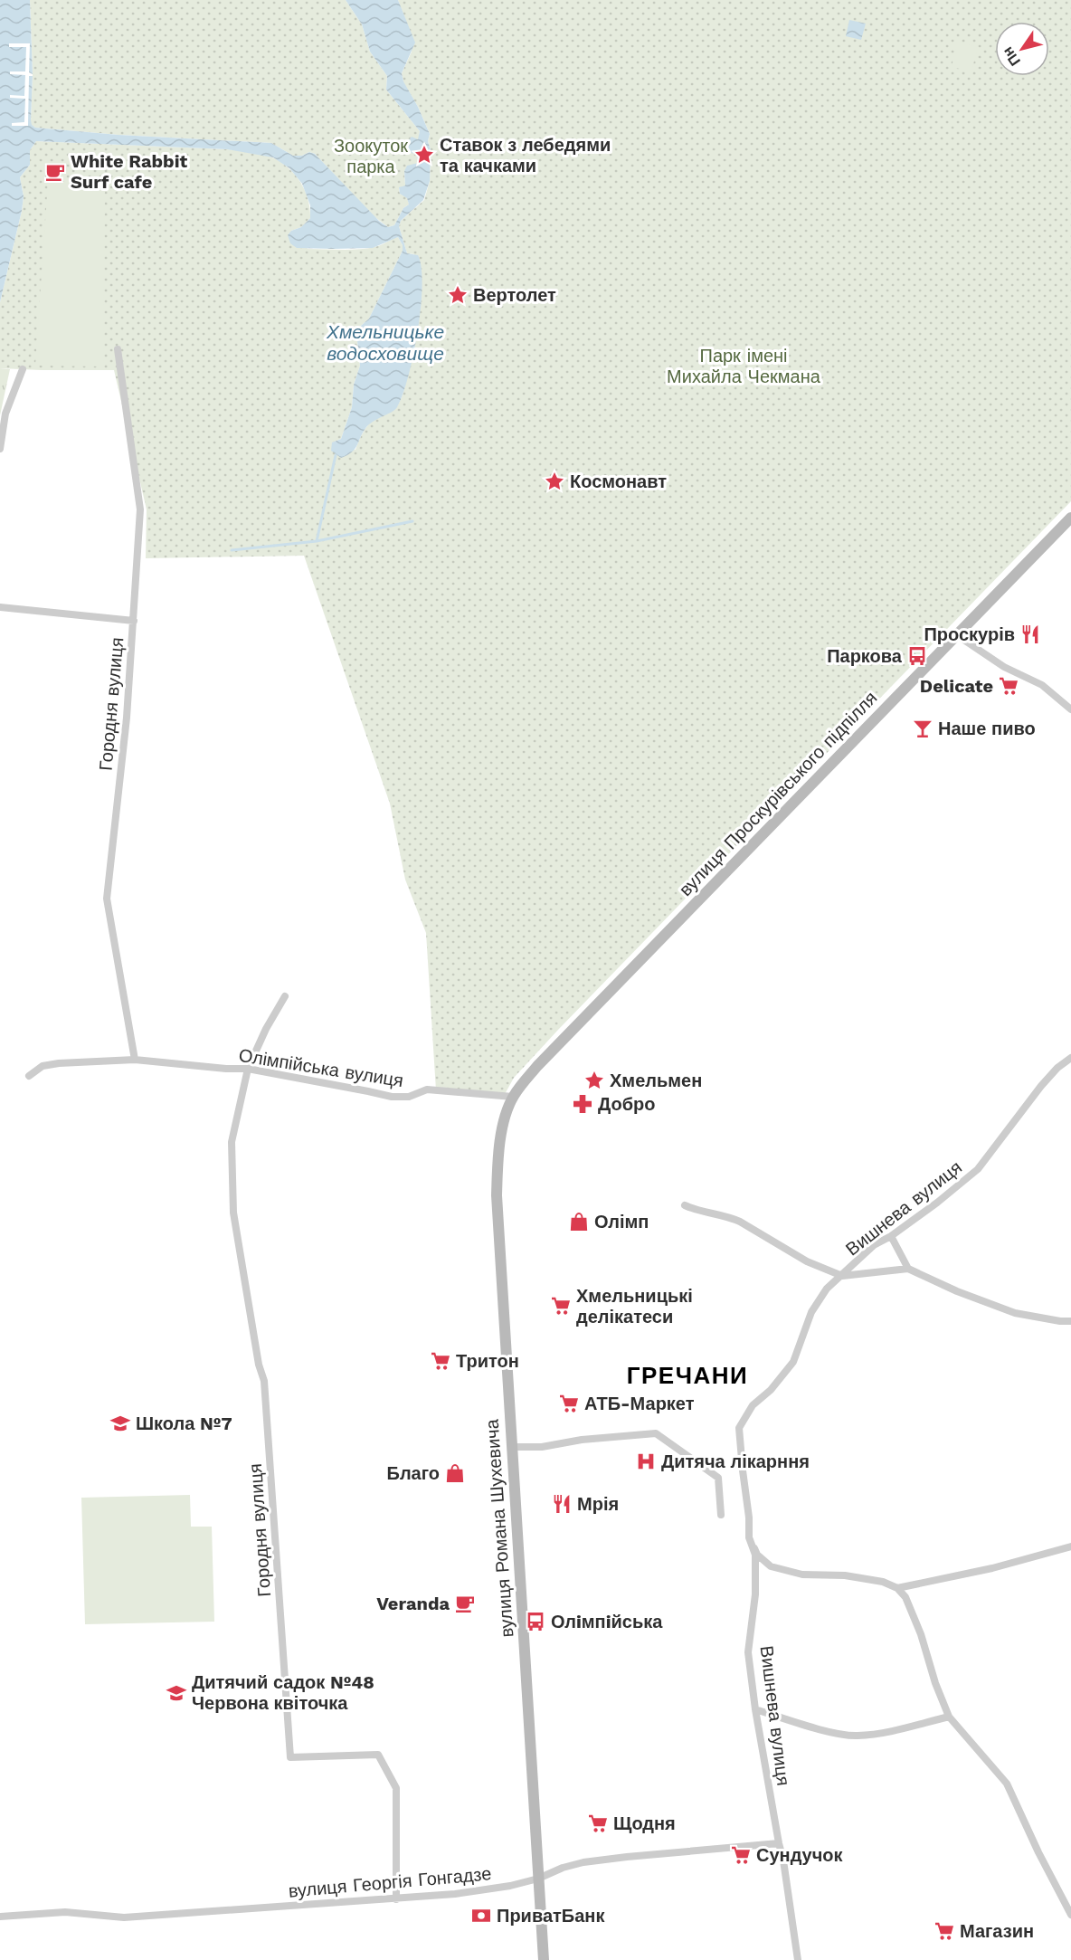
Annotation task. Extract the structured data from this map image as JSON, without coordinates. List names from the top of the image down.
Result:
{
  "streets": {
    "main road": ["вулиця Проскурівського підпілля", "вулиця Романа Шухевича"],
    "street": [
      "Городня вулиця",
      "Олімпійська вулиця",
      "Вишнева вулиця",
      "вулиця Георгія Гонгадзе"
    ]
  },
  "crossings": [
    ["Городня вулиця", "Олімпійська вулиця"],
    ["Городня вулиця", "вулиця Георгія Гонгадзе"],
    ["вулиця Проскурівського підпілля", "Олімпійська вулиця"],
    ["вулиця Проскурівського підпілля", "вулиця Романа Шухевича"],
    ["Олімпійська вулиця", "вулиця Романа Шухевича"],
    ["Вишнева вулиця", "вулиця Георгія Гонгадзе"],
    ["вулиця Романа Шухевича", "вулиця Георгія Гонгадзе"]
  ],
  "districts": ["ГРЕЧАНИ"],
  "water": ["Хмельницьке водосховище"],
  "parks": ["Зоокуток парка", "Парк імені Михайла Чекмана"],
  "places": {
    "place": [
      "Ставок з лебедями та качками",
      "Вертолет",
      "Космонавт",
      "Хмельмен"
    ],
    "cafe": ["White Rabbit Surf cafe", "Veranda"],
    "restaurant": ["Проскурів", "Мрія"],
    "bus stop": ["Паркова", "Олiмпiйська"],
    "supermarket": [
      "Delicate",
      "Хмельницькі делікатеси",
      "Тритон",
      "АТБ-Маркет",
      "Щодня",
      "Сундучок",
      "Магазин"
    ],
    "bar": ["Наше пиво"],
    "pharmacy": ["Добро"],
    "shop": ["Олімп", "Благо"],
    "school or university": ["Школа №7", "Дитячий садок №48 Червона квіточка"],
    "hospital": ["Дитяча лікарння"],
    "bank": ["ПриватБанк"]
  },
  "north": "bottom left"
}
